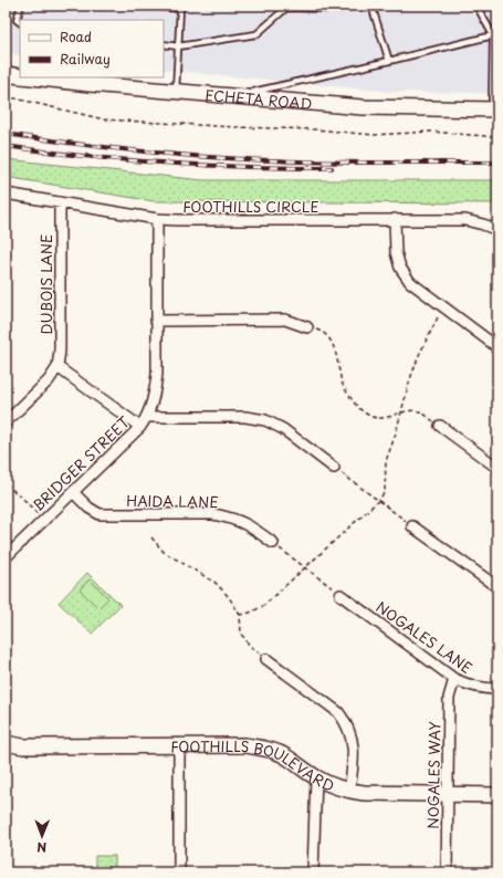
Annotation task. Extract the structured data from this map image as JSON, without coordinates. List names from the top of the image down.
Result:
{
  "streets": {
    "street": [
      "ECHETA ROAD",
      "FOOTHILLS CIRCLE",
      "DUBOIS LANE",
      "BRIDGER STREET",
      "HAIDA LANE",
      "NOGALES LANE",
      "FOOTHILLS BOULEVARD",
      "NOGALES WAY"
    ]
  },
  "crossings": [
    ["FOOTHILLS CIRCLE", "DUBOIS LANE"],
    ["FOOTHILLS CIRCLE", "BRIDGER STREET"],
    ["BRIDGER STREET", "HAIDA LANE"],
    ["NOGALES LANE", "NOGALES WAY"],
    ["FOOTHILLS BOULEVARD", "NOGALES WAY"]
  ],
  "legend": ["Road", "Railway"],
  "north": "bottom"
}
